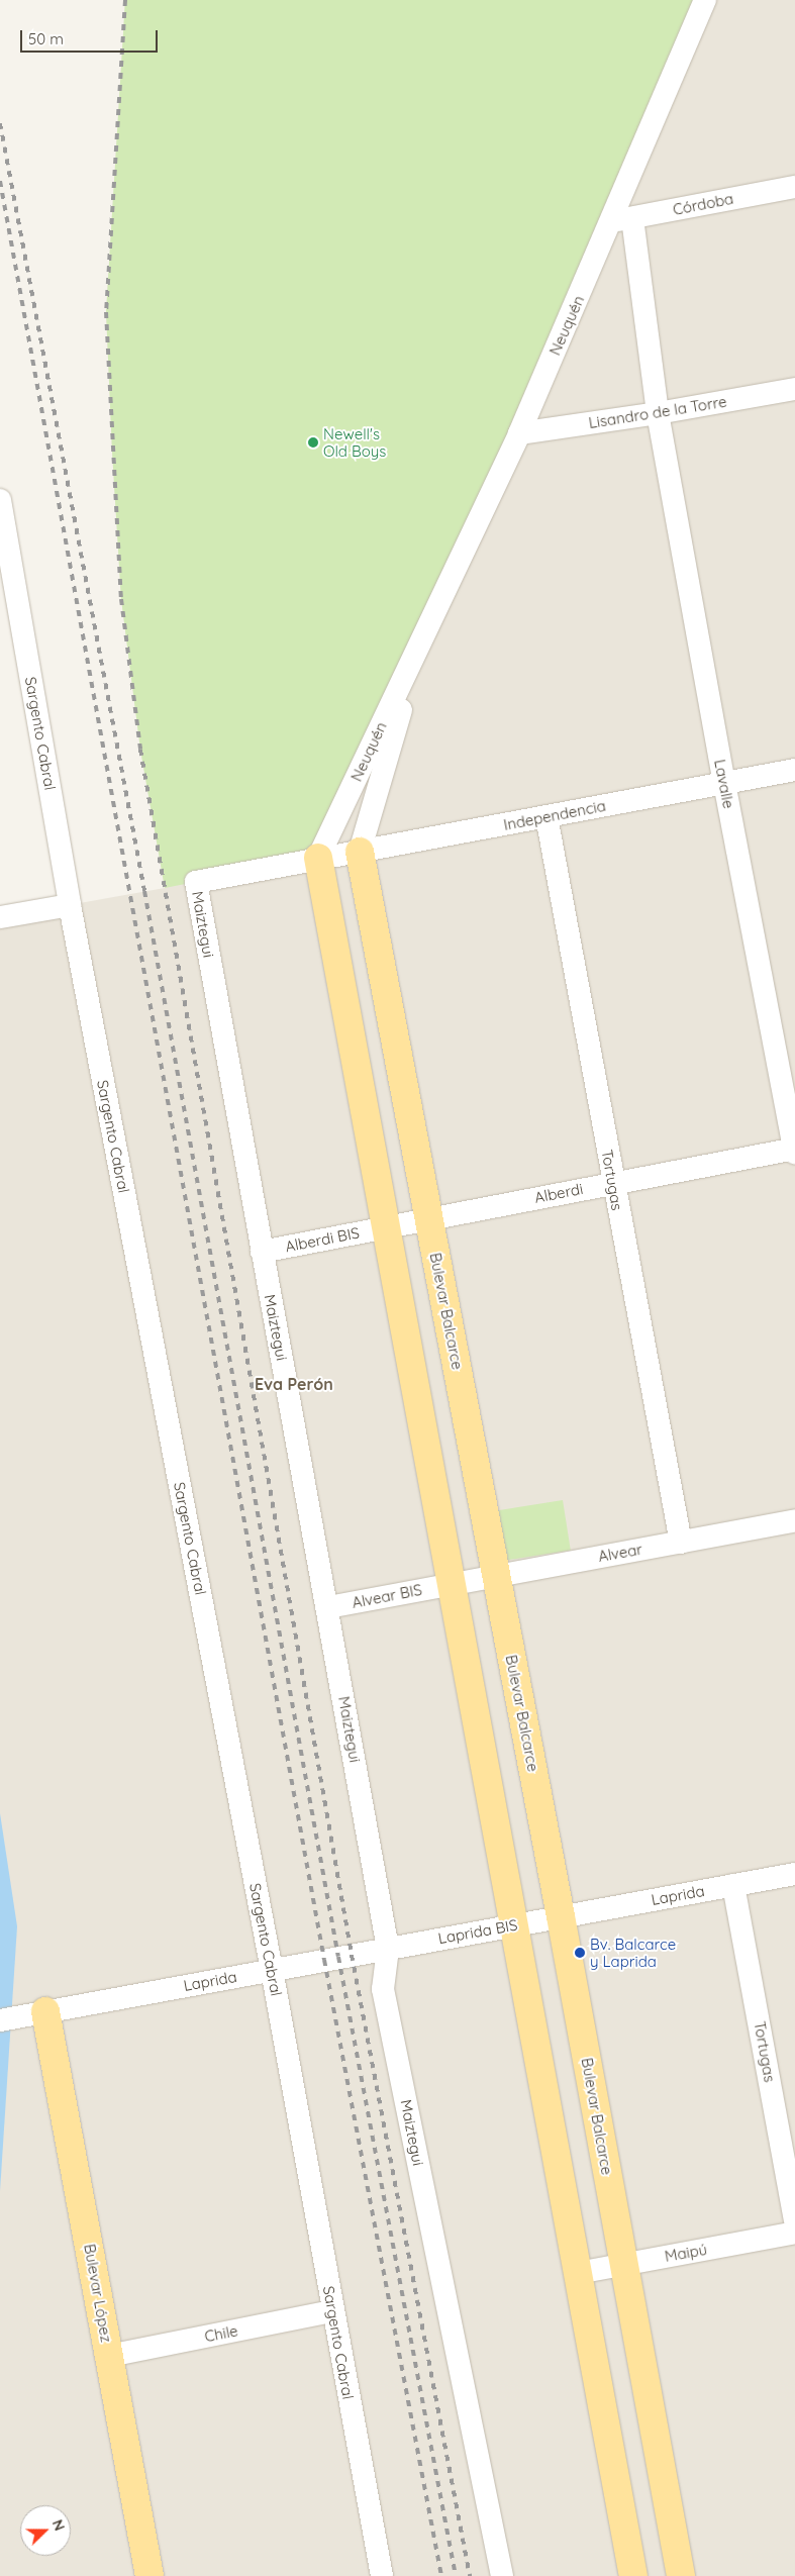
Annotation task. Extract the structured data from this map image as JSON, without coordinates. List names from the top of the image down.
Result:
{
  "streets": {
    "main road": ["Bulevar Balcarce", "Bulevar López"],
    "street": [
      "Córdoba",
      "Neuquén",
      "Lisandro de la Torre",
      "Sargento Cabral",
      "Lavalle",
      "Independencia",
      "Maiztegui",
      "Tortugas",
      "Alberdi",
      "Alberdi BIS",
      "Alvear",
      "Alvear BIS",
      "Laprida",
      "Laprida BIS",
      "Maipú",
      "Chile"
    ]
  },
  "crossings": [
    ["Córdoba", "Neuquén"],
    ["Córdoba", "Lavalle"],
    ["Neuquén", "Lisandro de la Torre"],
    ["Neuquén", "Lavalle"],
    ["Neuquén", "Independencia"],
    ["Neuquén", "Bulevar Balcarce"],
    ["Lisandro de la Torre", "Lavalle"],
    ["Sargento Cabral", "Laprida"],
    ["Sargento Cabral", "Chile"],
    ["Lavalle", "Independencia"],
    ["Lavalle", "Alberdi"],
    ["Independencia", "Maiztegui"],
    ["Independencia", "Tortugas"],
    ["Independencia", "Bulevar Balcarce"],
    ["Maiztegui", "Alberdi BIS"],
    ["Maiztegui", "Alvear BIS"],
    ["Maiztegui", "Laprida"],
    ["Maiztegui", "Laprida BIS"],
    ["Tortugas", "Alberdi"],
    ["Tortugas", "Alvear"],
    ["Tortugas", "Laprida"],
    ["Alberdi", "Alberdi BIS"],
    ["Alberdi", "Bulevar Balcarce"],
    ["Bulevar Balcarce", "Alvear"],
    ["Bulevar Balcarce", "Laprida"],
    ["Bulevar Balcarce", "Laprida BIS"],
    ["Bulevar Balcarce", "Maipú"],
    ["Alvear", "Alvear BIS"],
    ["Laprida", "Laprida BIS"],
    ["Laprida", "Bulevar López"],
    ["Bulevar López", "Chile"]
  ],
  "districts": ["Eva Perón"],
  "places": ["Newell's Old Boys", "Bv. Balcarce y Laprida"],
  "scale_bar": "50 m",
  "north": "right"
}
